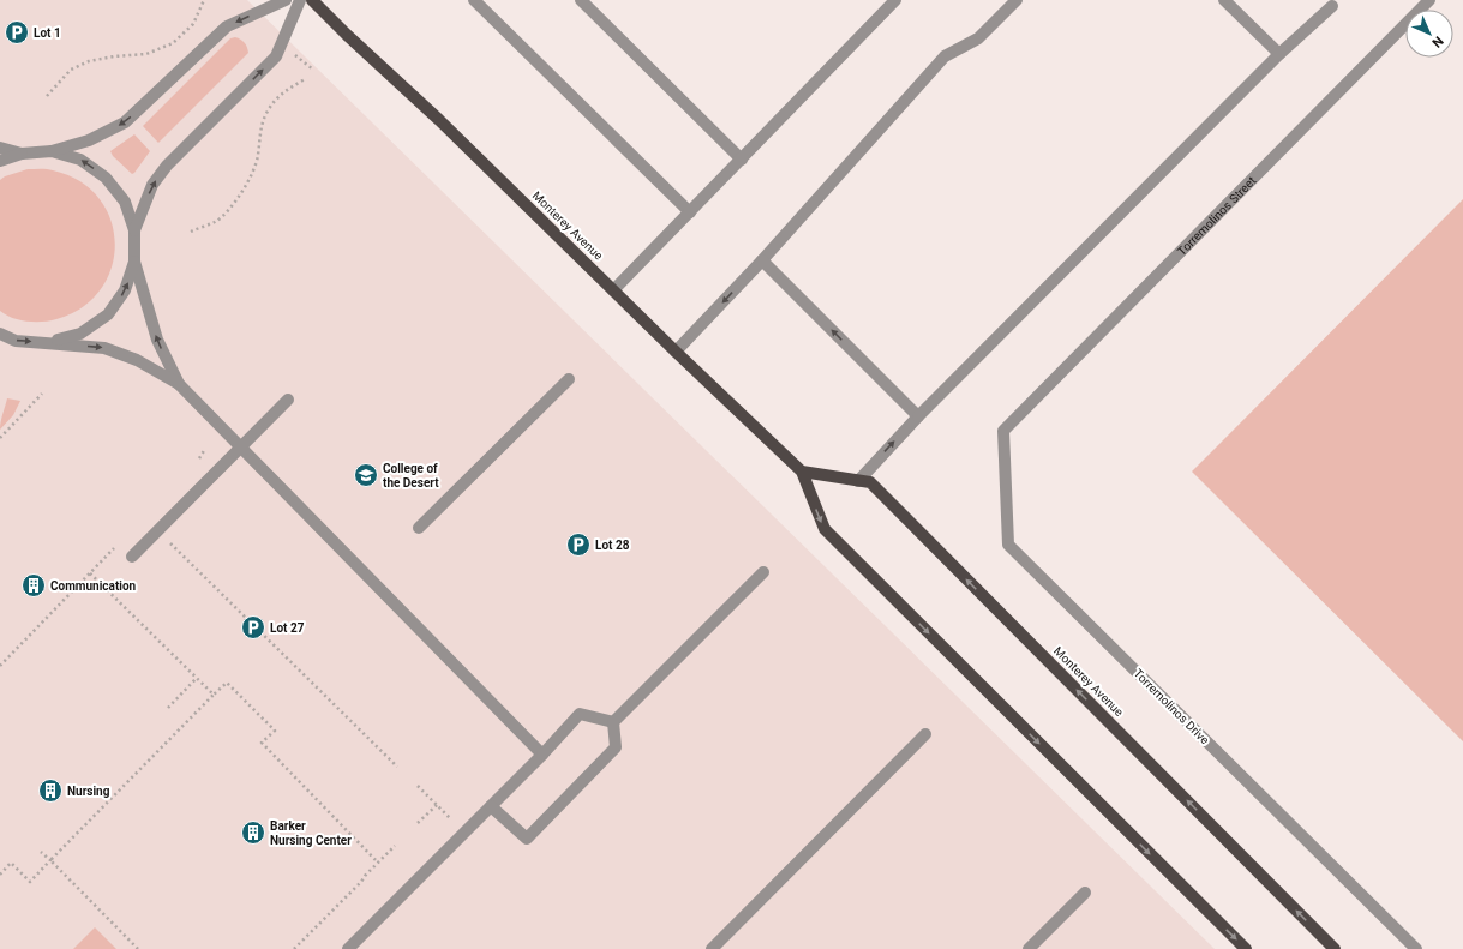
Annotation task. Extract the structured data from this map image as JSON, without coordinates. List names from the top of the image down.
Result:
{
  "streets": {
    "main road": ["Monterey Avenue"],
    "street": ["Torremolinos Street", "Torremolinos Drive"]
  },
  "crossings": [
    ["Torremolinos Street", "Torremolinos Drive"]
  ],
  "places": {
    "parking": ["Lot 1", "Lot 28", "Lot 27"],
    "school or university": ["College of the Desert"],
    "building": ["Communication", "Nursing", "Barker Nursing Center"]
  },
  "north": "bottom right"
}
